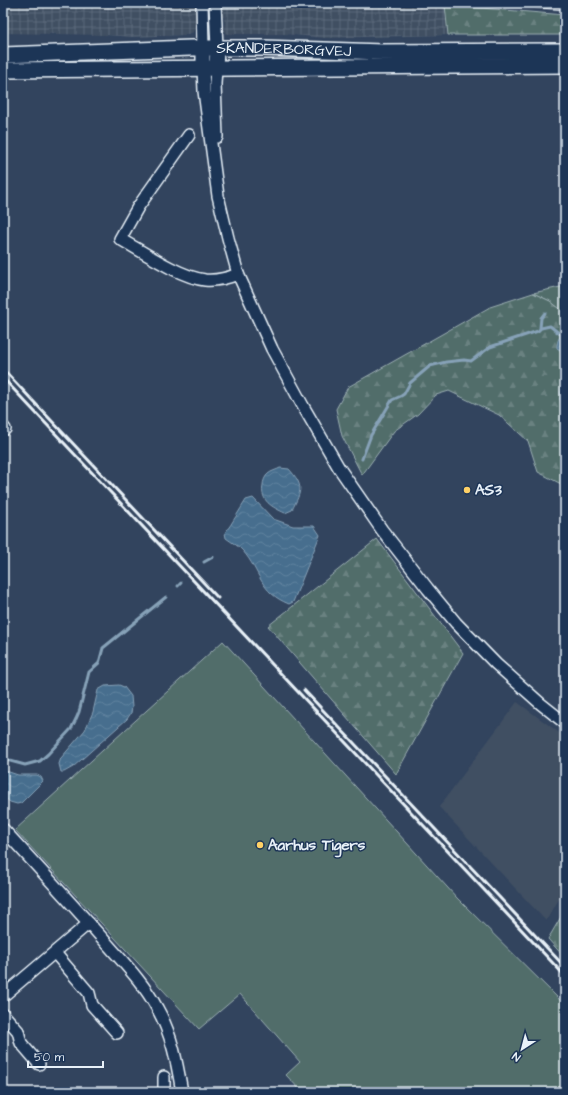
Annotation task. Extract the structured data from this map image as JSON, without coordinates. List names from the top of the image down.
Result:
{
  "streets": {
    "main road": ["SKANDERBORGVEJ"]
  },
  "places": ["AS3", "Aarhus Tigers"],
  "scale_bar": "50 m",
  "north": "bottom left"
}
